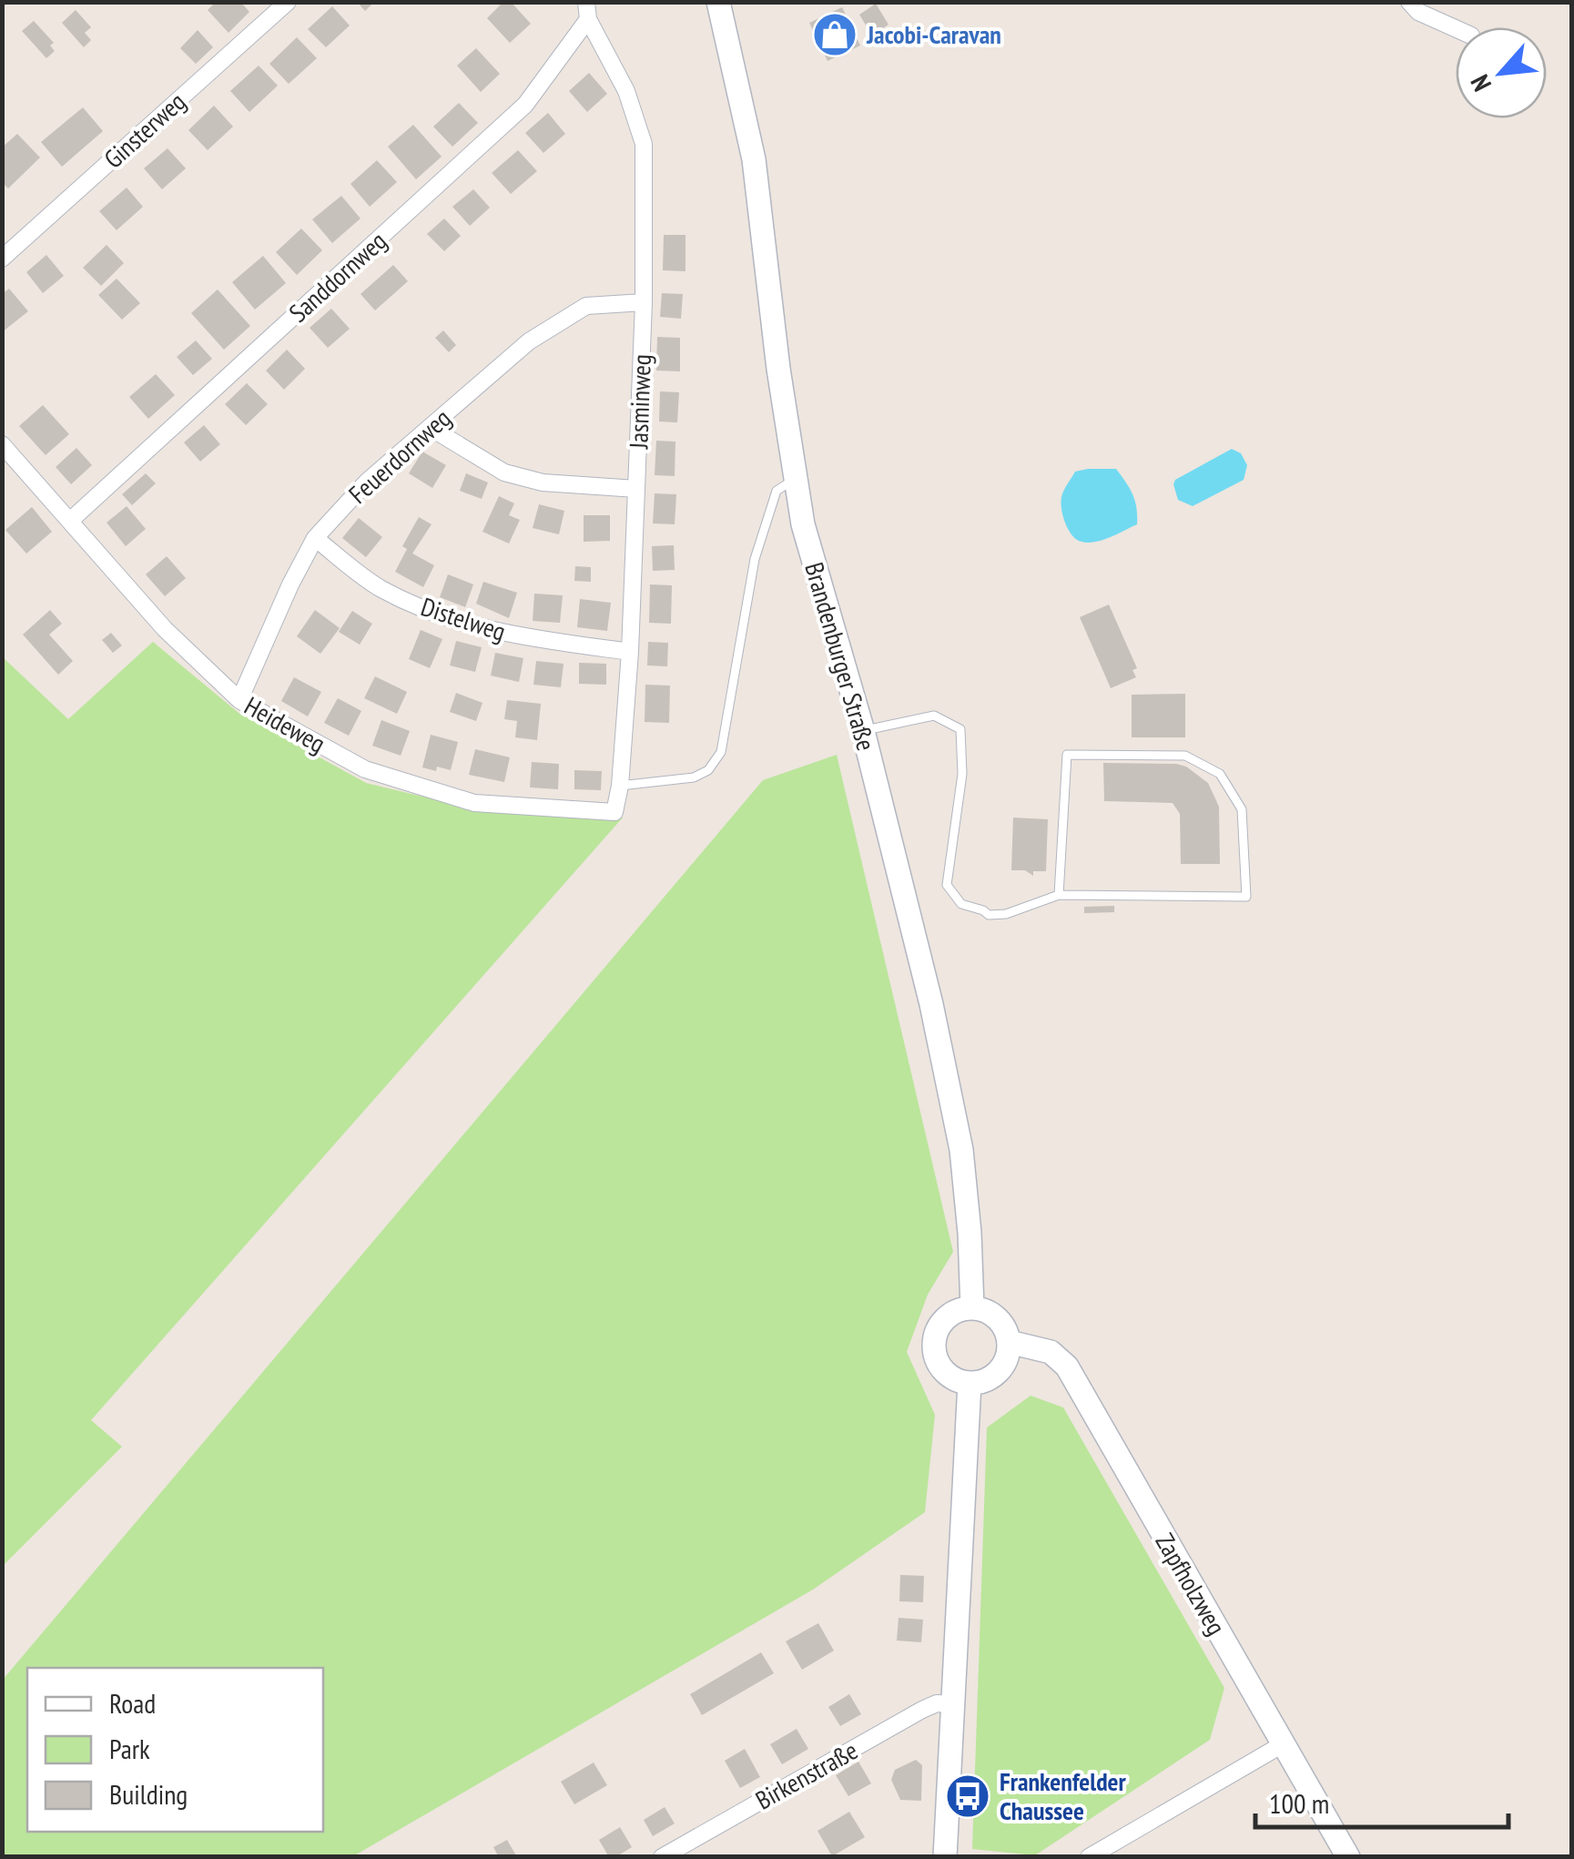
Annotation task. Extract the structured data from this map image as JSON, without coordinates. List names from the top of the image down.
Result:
{
  "streets": {
    "street": [
      "Ginsterweg",
      "Sanddornweg",
      "Jasminweg",
      "Feuerdornweg",
      "Distelweg",
      "Brandenburger Straße",
      "Heideweg",
      "Zapfholzweg",
      "Birkenstraße"
    ]
  },
  "crossings": [
    ["Sanddornweg", "Jasminweg"],
    ["Sanddornweg", "Heideweg"],
    ["Jasminweg", "Feuerdornweg"],
    ["Jasminweg", "Distelweg"],
    ["Jasminweg", "Heideweg"],
    ["Feuerdornweg", "Distelweg"],
    ["Feuerdornweg", "Heideweg"],
    ["Brandenburger Straße", "Zapfholzweg"]
  ],
  "places": {
    "shop": ["Jacobi-Caravan"],
    "bus stop": ["Frankenfelder Chaussee"]
  },
  "legend": ["Road", "Park", "Building"],
  "scale_bar": "100 m",
  "north": "bottom left"
}
